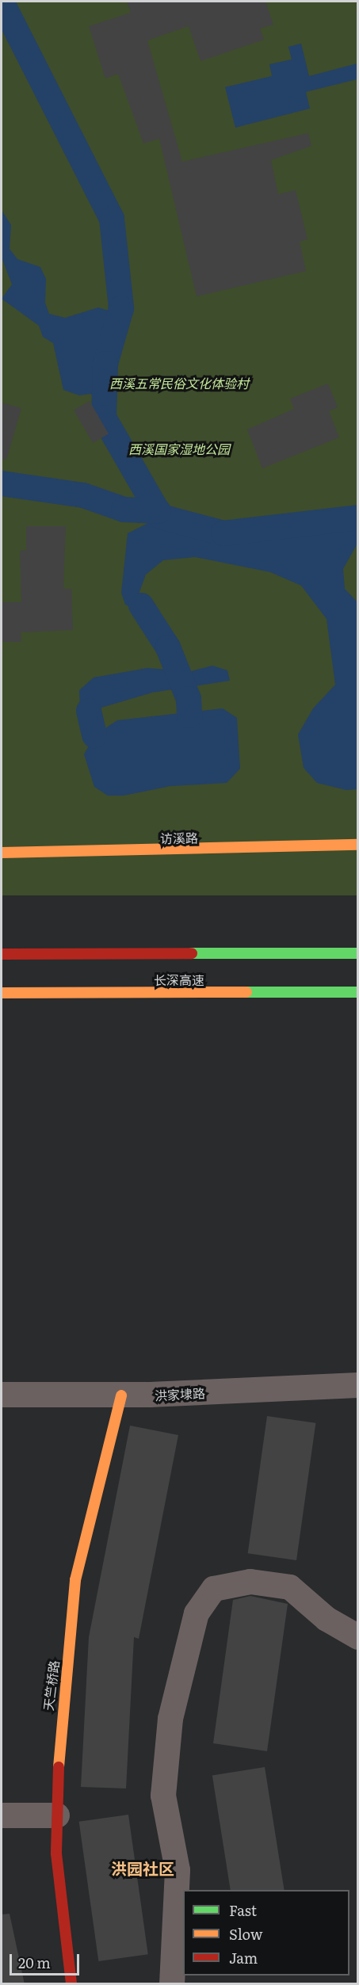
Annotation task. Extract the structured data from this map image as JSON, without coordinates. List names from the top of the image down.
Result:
{
  "streets": {
    "main road": ["访溪路", "长深高速", "天竺桥路"],
    "street": ["洪家埭路"]
  },
  "crossings": [
    ["洪家埭路", "天竺桥路"]
  ],
  "districts": ["洪园社区"],
  "parks": ["西溪五常民俗文化体验村", "西溪国家湿地公园"],
  "legend": ["Fast", "Slow", "Jam"],
  "scale_bar": "20 m"
}
